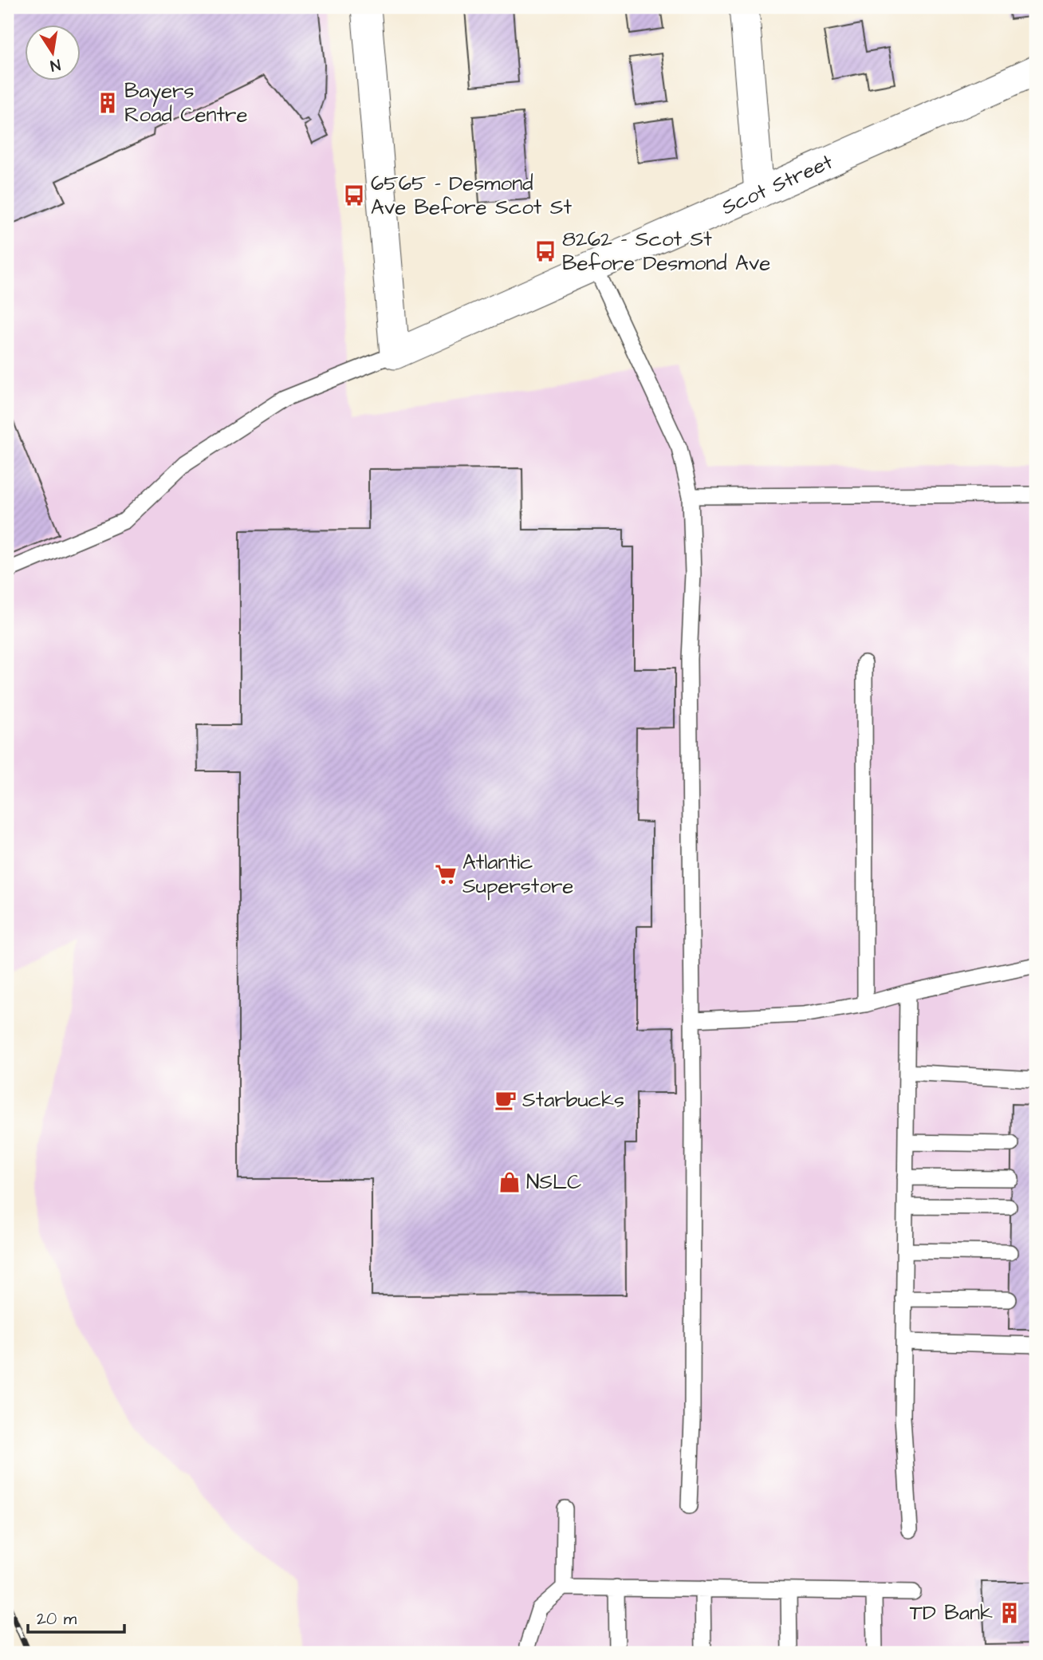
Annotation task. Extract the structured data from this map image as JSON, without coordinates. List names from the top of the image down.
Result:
{
  "streets": {
    "street": ["Scot Street"]
  },
  "places": {
    "building": ["Bayers Road Centre", "TD Bank"],
    "bus stop": ["6565 - Desmond Ave Before Scot St", "8262 - Scot St Before Desmond Ave"],
    "supermarket": ["Atlantic Superstore"],
    "cafe": ["Starbucks"],
    "shop": ["NSLC"]
  },
  "scale_bar": "20 m",
  "north": "bottom"
}
